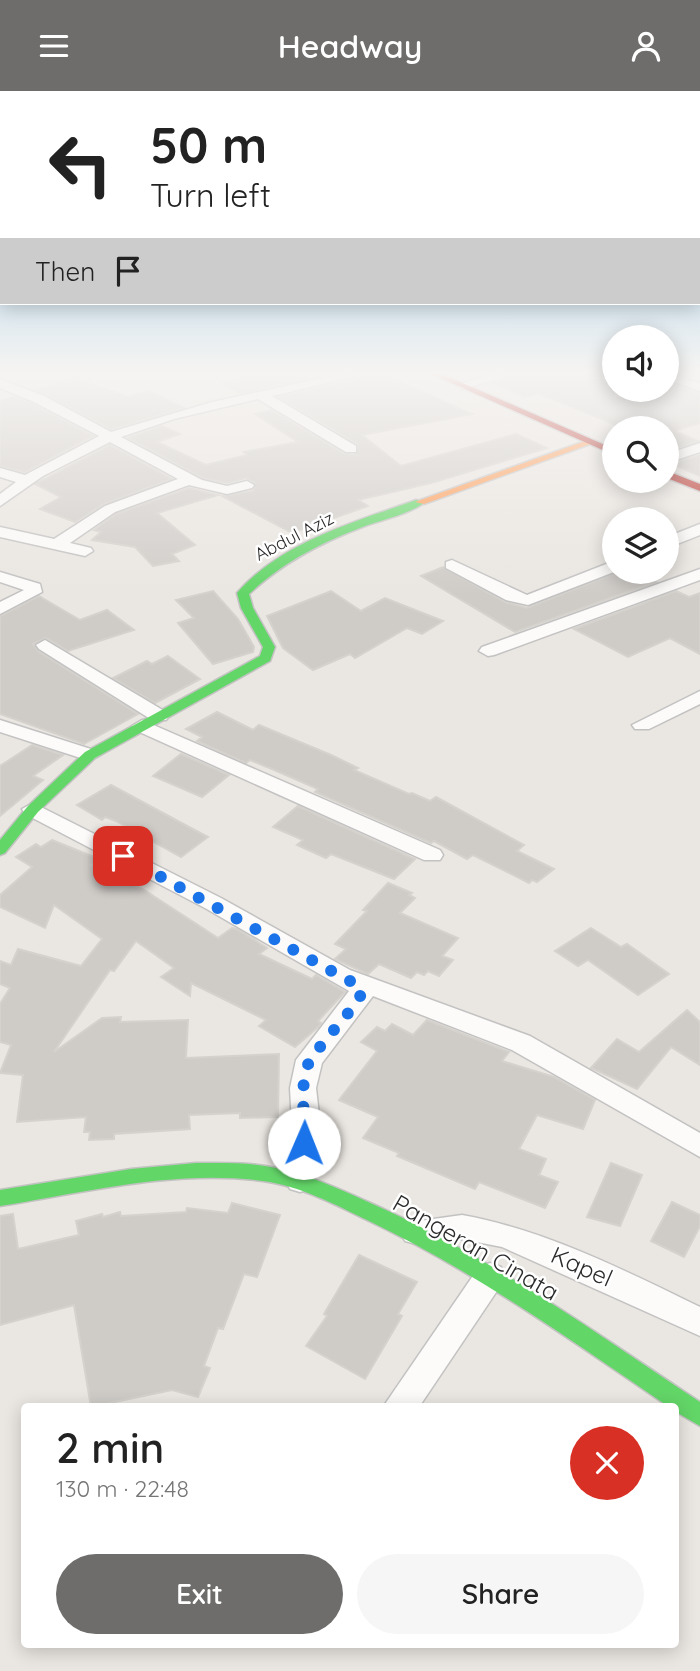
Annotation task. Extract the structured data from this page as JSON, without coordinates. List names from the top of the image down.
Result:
{
  "streets": {
    "main road": ["Abdul Aziz", "Pangeran Cinata"],
    "street": ["Kapel"]
  },
  "crossings": [
    ["Pangeran Cinata", "Kapel"]
  ],
  "page": {
    "header": "Headway",
    "turn": ["50 m", "Turn left"],
    "then": "Then",
    "heading": ["2 min", "130 m · 22:48"],
    "buttons": ["Exit", "Share"]
  }
}
